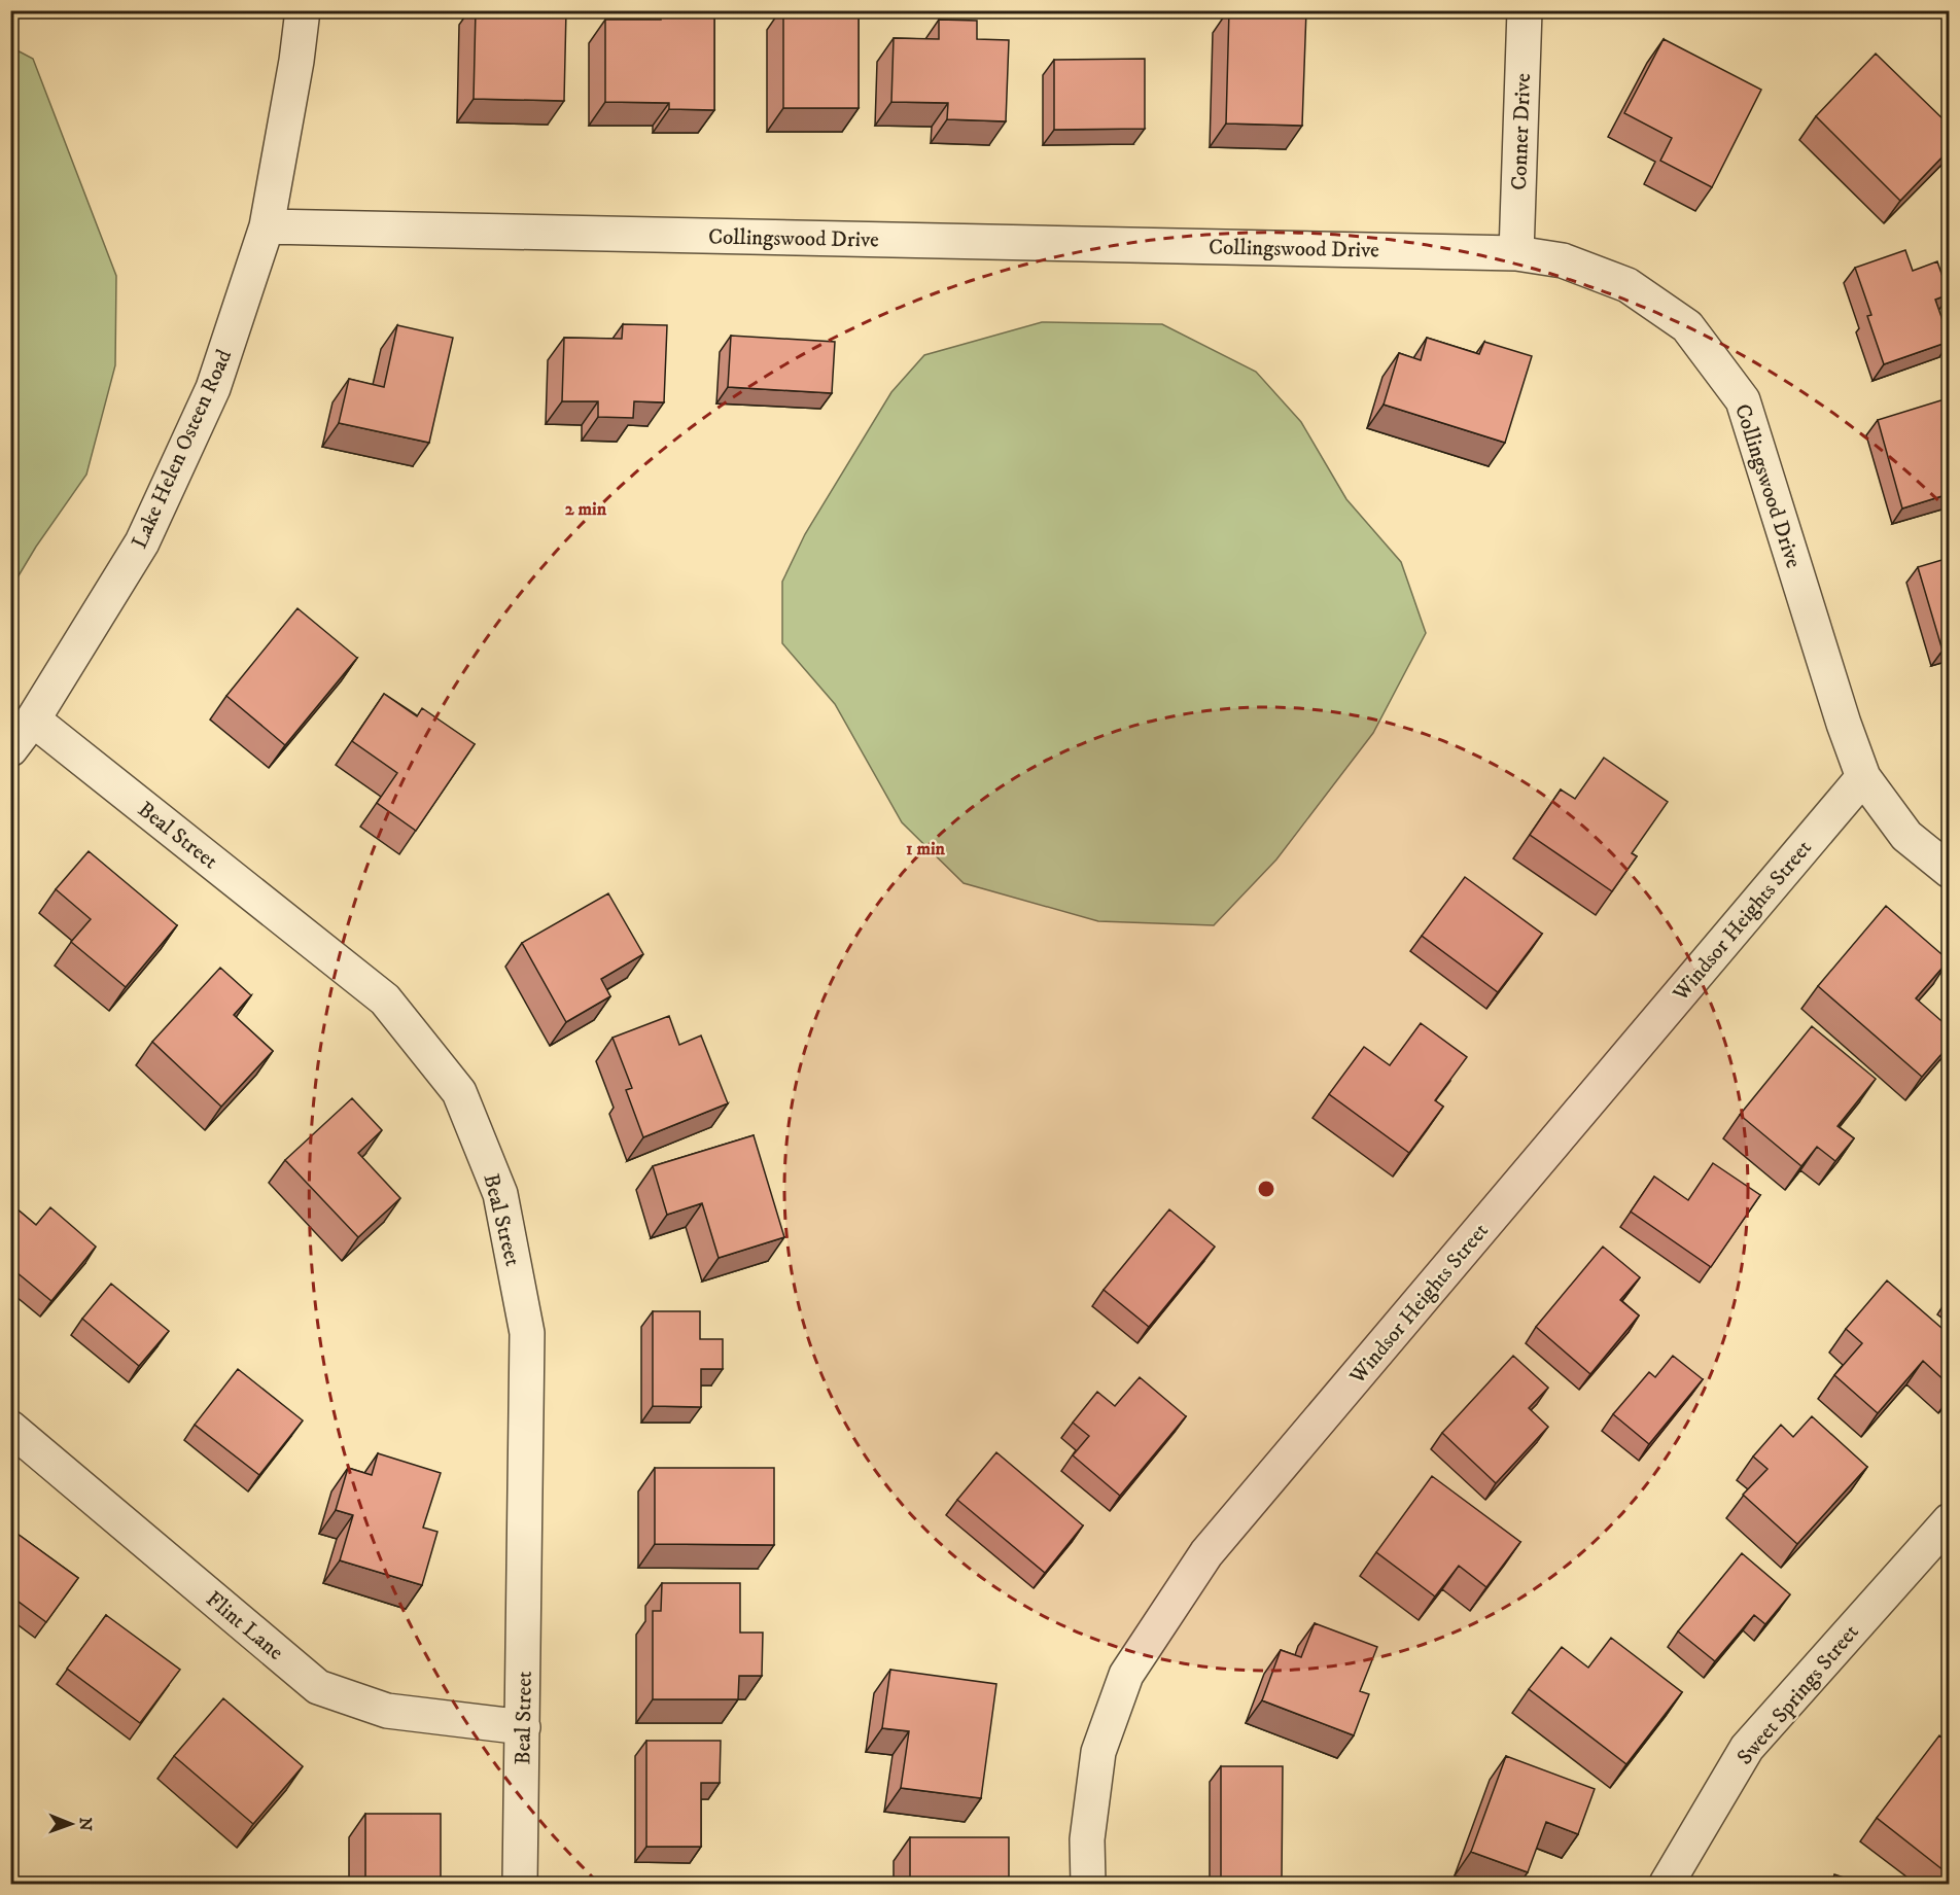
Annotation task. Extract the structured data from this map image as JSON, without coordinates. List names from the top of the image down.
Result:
{
  "streets": {
    "street": [
      "Conner Drive",
      "Collingswood Drive",
      "Lake Helen Osteen Road",
      "Beal Street",
      "Windsor Heights Street",
      "Flint Lane",
      "Sweet Springs Street"
    ]
  },
  "crossings": [
    ["Conner Drive", "Collingswood Drive"],
    ["Collingswood Drive", "Lake Helen Osteen Road"],
    ["Collingswood Drive", "Windsor Heights Street"],
    ["Lake Helen Osteen Road", "Beal Street"],
    ["Beal Street", "Flint Lane"]
  ],
  "north": "right",
  "rings": ["2 min", "1 min"]
}
